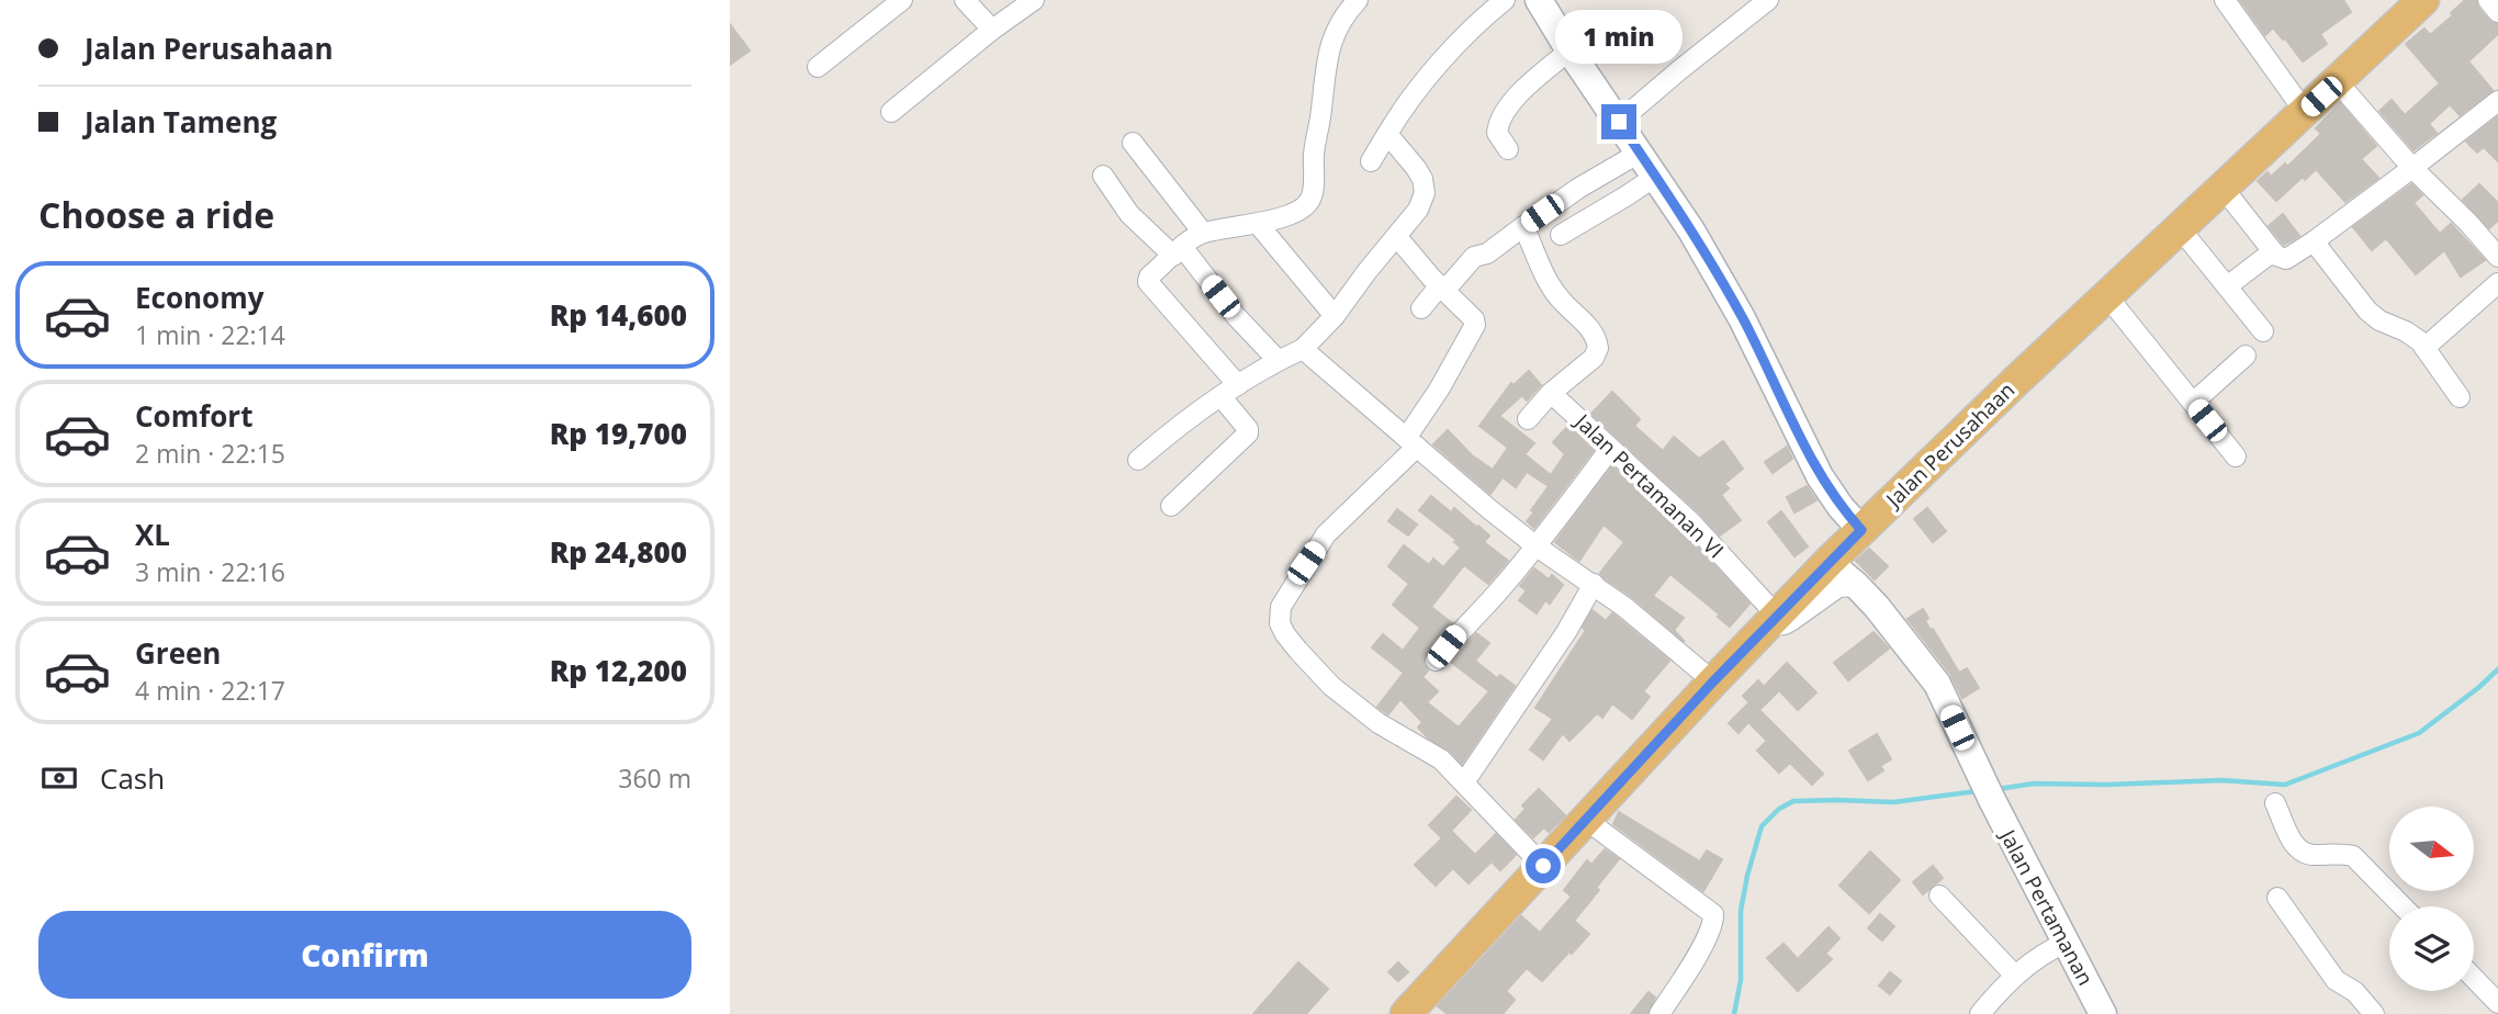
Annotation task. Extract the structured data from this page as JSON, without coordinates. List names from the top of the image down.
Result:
{
  "streets": {
    "main road": ["Jalan Perusahaan"],
    "street": ["Jalan Pertamanan VI", "Jalan Pertamanan"]
  },
  "crossings": [
    ["Jalan Perusahaan", "Jalan Pertamanan VI"],
    ["Jalan Perusahaan", "Jalan Pertamanan"]
  ],
  "north": "right",
  "page": {
    "banner": ["Jalan Perusahaan", "Jalan Tameng"],
    "bubble": "1 min",
    "heading": "Choose a ride",
    "list": [
      {
        "name": "Economy",
        "note": "1 min · 22:14",
        "value": "Rp 14,600"
      },
      {
        "name": "Comfort",
        "note": "2 min · 22:15",
        "value": "Rp 19,700"
      },
      {
        "name": "XL",
        "note": "3 min · 22:16",
        "value": "Rp 24,800"
      },
      {
        "name": "Green",
        "note": "4 min · 22:17",
        "value": "Rp 12,200"
      }
    ],
    "pay": ["Cash", "360 m"],
    "buttons": "Confirm"
  }
}
